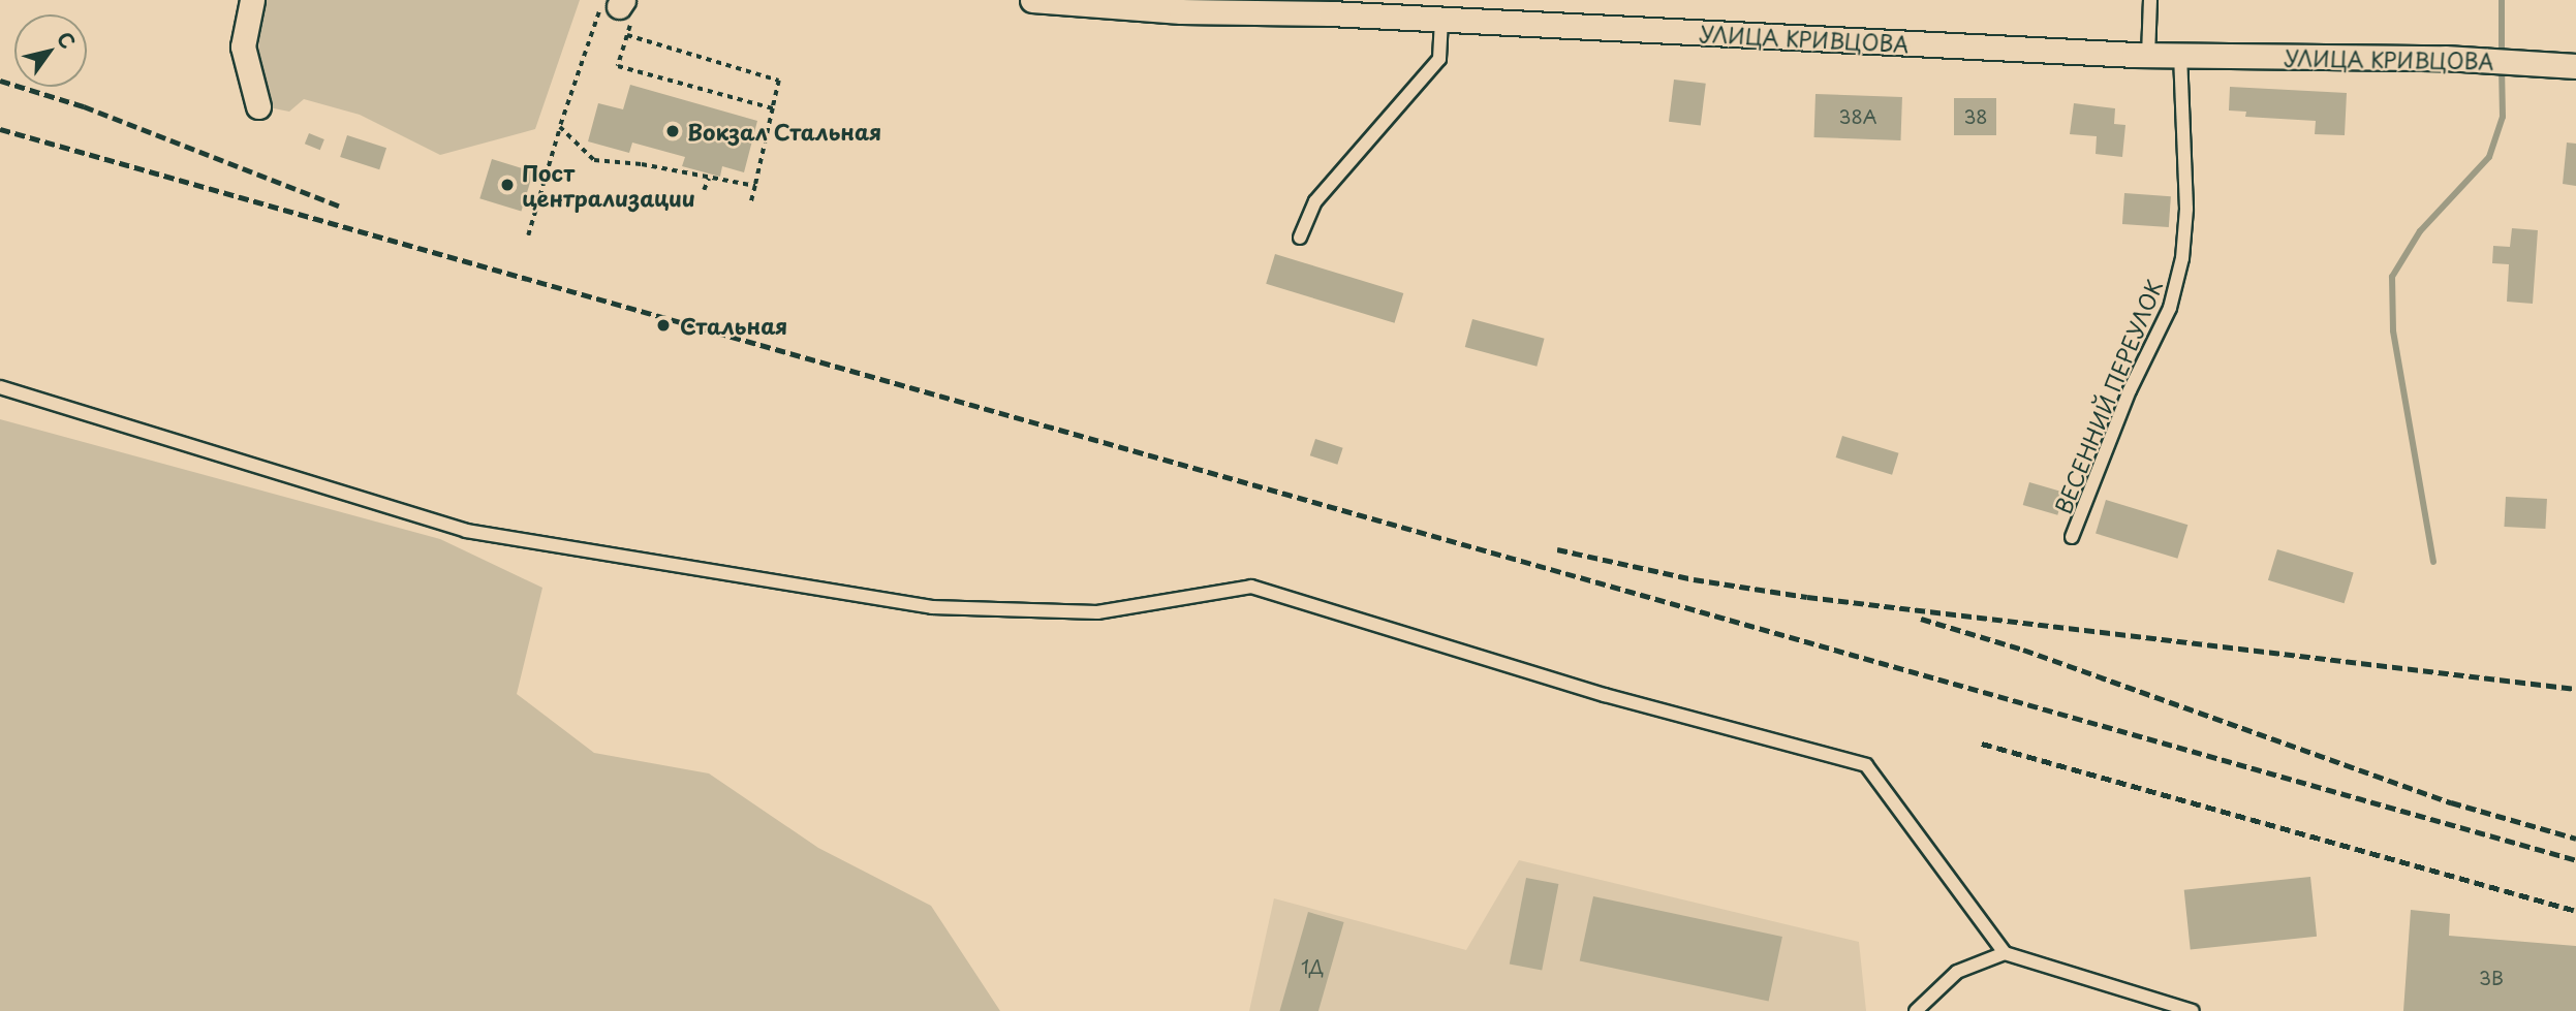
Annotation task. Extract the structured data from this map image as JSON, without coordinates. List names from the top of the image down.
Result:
{
  "streets": {
    "street": ["УЛИЦА КРИВЦОВА"],
    "lane": ["ВЕСЕННИЙ ПЕРЕУЛОК"]
  },
  "crossings": [
    ["УЛИЦА КРИВЦОВА", "ВЕСЕННИЙ ПЕРЕУЛОК"]
  ],
  "places": ["Вокзал Стальная", "Пост централизации", "Стальная"],
  "house_numbers": [
    "38А",
    "38",
    "1Д",
    "3В"
  ],
  "north": "top right"
}
